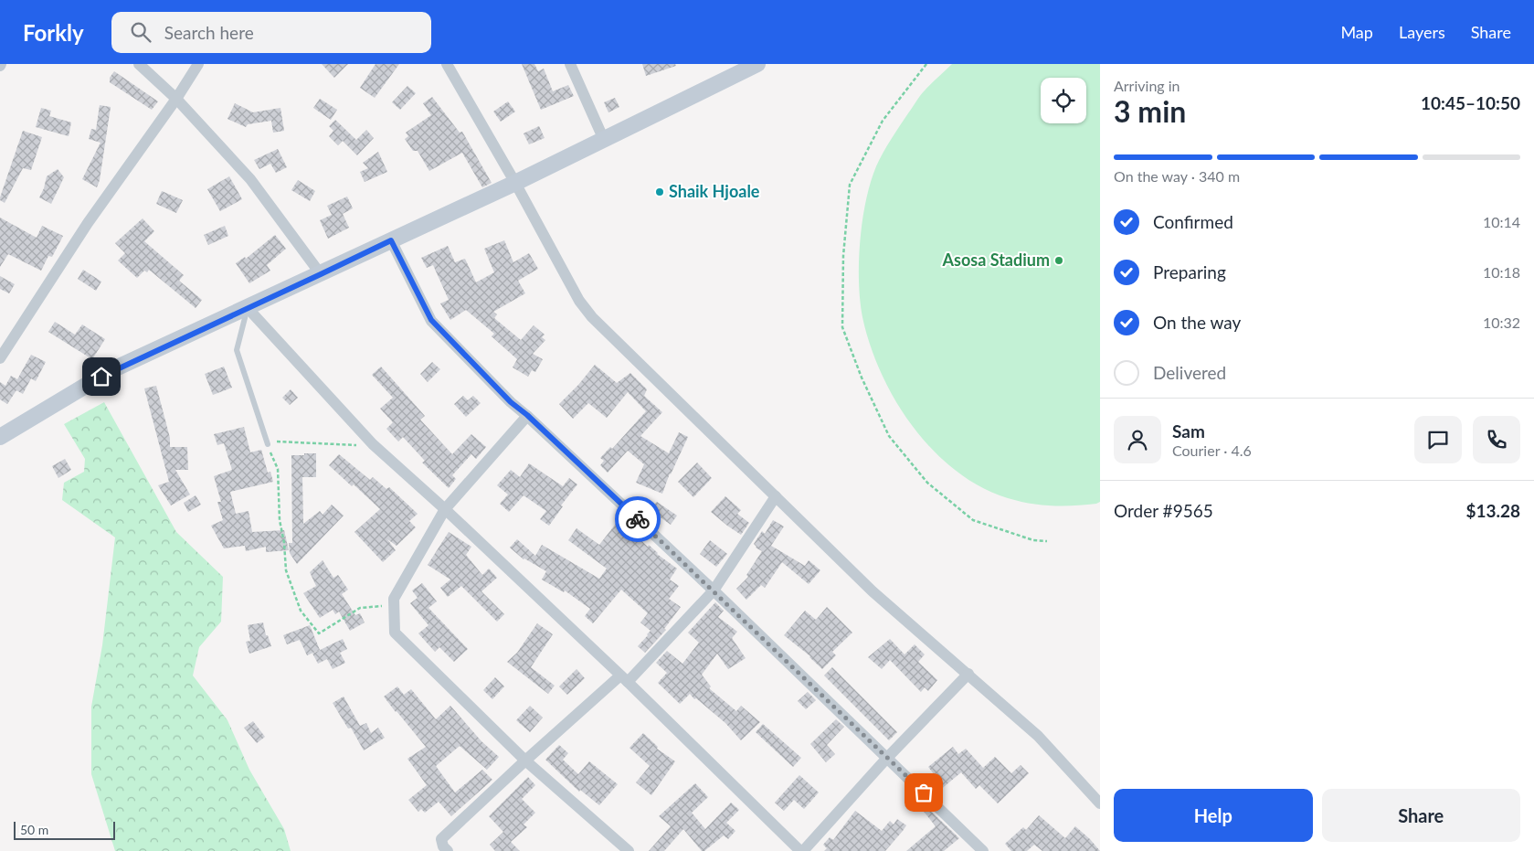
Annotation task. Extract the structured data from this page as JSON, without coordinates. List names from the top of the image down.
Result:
{
  "places": ["Shaik Hjoale", "Asosa Stadium"],
  "scale_bar": "50 m",
  "page": {
    "header": "Forkly",
    "search": "Search here",
    "nav": ["Map", "Layers", "Share"],
    "heading": ["3 min", "Arriving in", "10:45–10:50"],
    "panel": [
      "Sam",
      "Courier · 4.6",
      "Order #9565",
      "$13.28"
    ],
    "bar": "On the way · 340 m",
    "list": [
      ["Confirmed", "10:14"],
      ["Preparing", "10:18"],
      ["On the way", "10:32"],
      "Delivered"
    ],
    "buttons": ["Help", "Share"],
    "scale": "50 m"
  }
}
